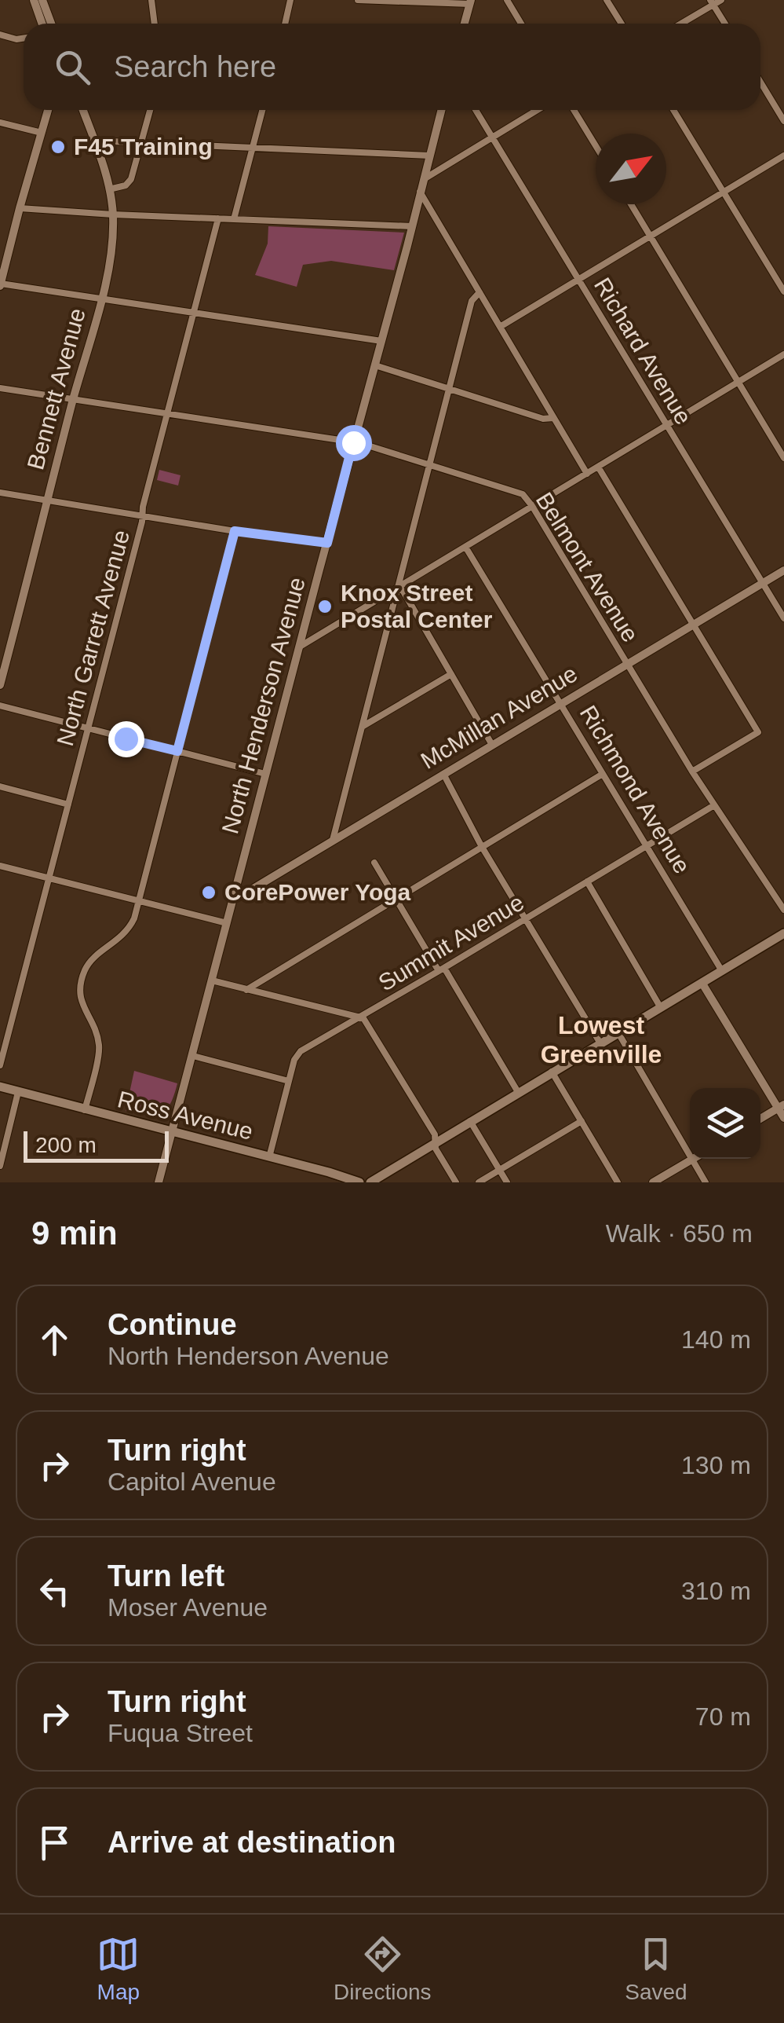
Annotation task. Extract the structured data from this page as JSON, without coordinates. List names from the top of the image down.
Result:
{
  "streets": {
    "main road": ["Ross Avenue"],
    "street": [
      "Richard Avenue",
      "Bennett Avenue",
      "Belmont Avenue",
      "North Garrett Avenue",
      "North Henderson Avenue",
      "McMillan Avenue",
      "Richmond Avenue",
      "Summit Avenue"
    ]
  },
  "crossings": [
    ["Richard Avenue", "McMillan Avenue"],
    ["Bennett Avenue", "Belmont Avenue"],
    ["Belmont Avenue", "North Garrett Avenue"],
    ["Belmont Avenue", "North Henderson Avenue"],
    ["Belmont Avenue", "McMillan Avenue"],
    ["Belmont Avenue", "Summit Avenue"],
    ["North Henderson Avenue", "McMillan Avenue"],
    ["North Henderson Avenue", "Ross Avenue"],
    ["McMillan Avenue", "Richmond Avenue"],
    ["Richmond Avenue", "Summit Avenue"],
    ["Summit Avenue", "Ross Avenue"]
  ],
  "districts": ["Lowest Greenville"],
  "places": ["F45 Training", "Knox Street Postal Center", "CorePower Yoga"],
  "scale_bar": "200 m",
  "north": "top right",
  "page": {
    "search": "Search here",
    "scale": "200 m",
    "heading": ["9 min", "Walk · 650 m"],
    "list": [
      ["Continue", "North Henderson Avenue", "140 m"],
      ["Turn right", "Capitol Avenue", "130 m"],
      ["Turn left", "Moser Avenue", "310 m"],
      ["Turn right", "Fuqua Street", "70 m"],
      "Arrive at destination"
    ],
    "nav": ["Map", "Directions", "Saved"]
  }
}
